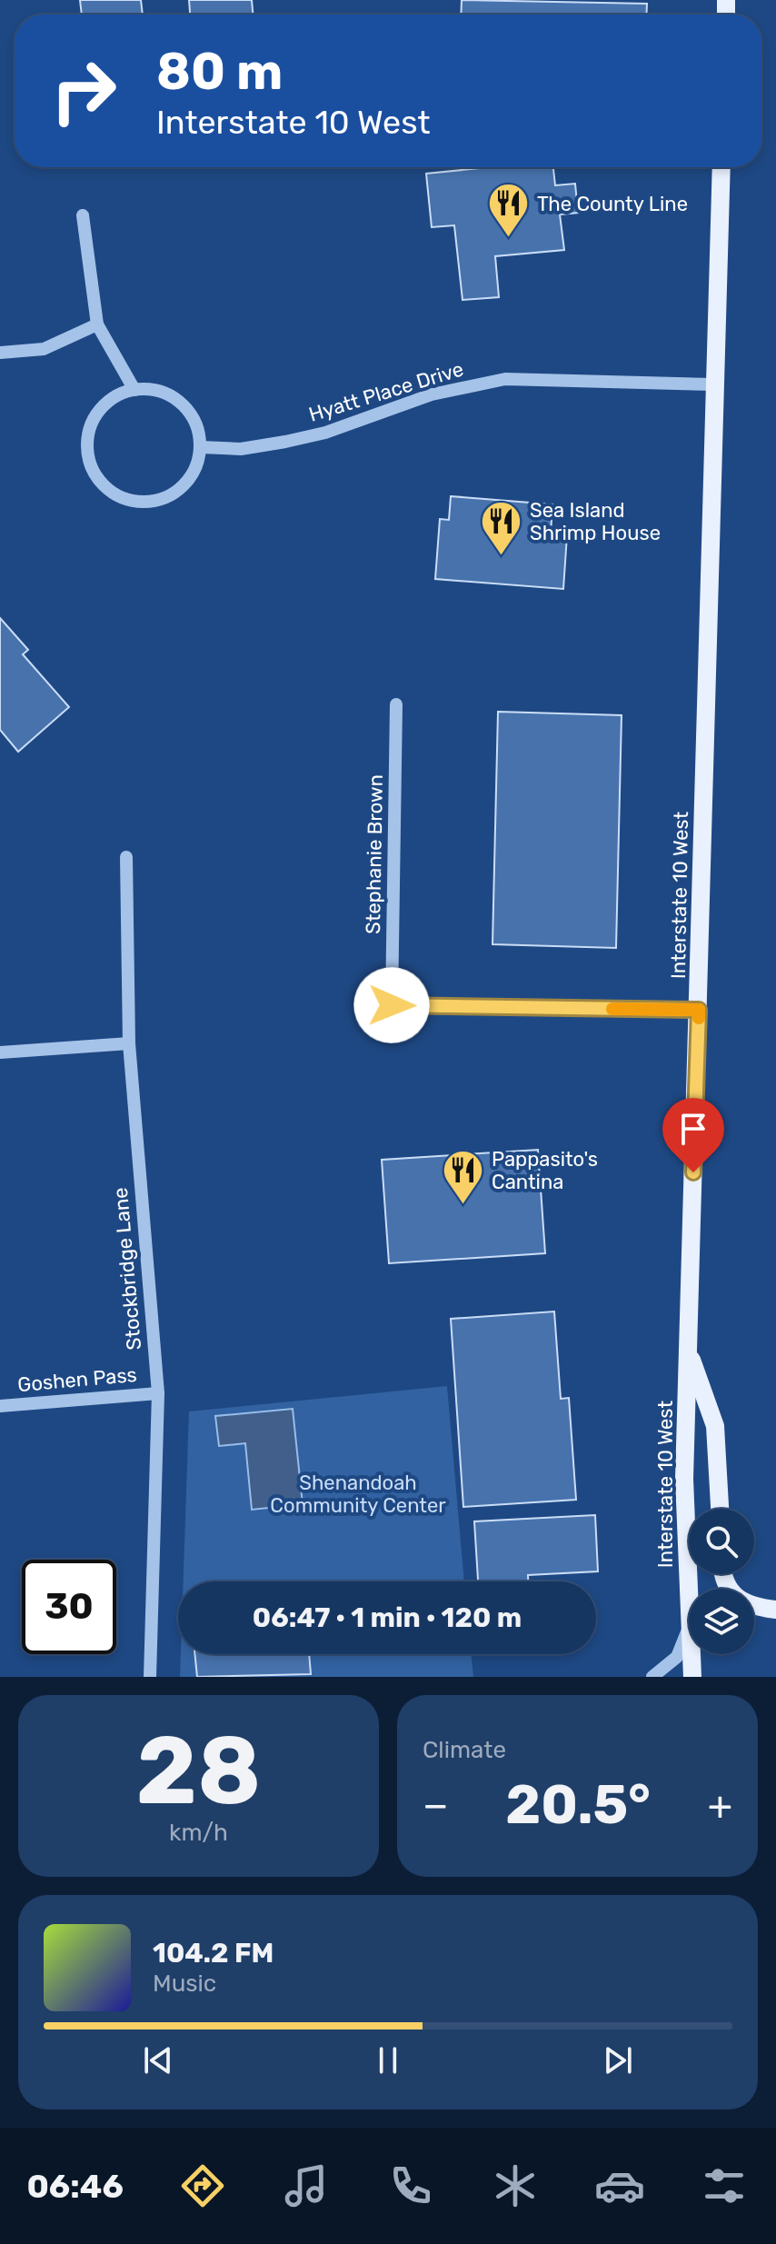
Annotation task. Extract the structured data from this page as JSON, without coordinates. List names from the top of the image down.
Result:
{
  "streets": {
    "main road": ["Interstate 10 West"],
    "street": [
      "Hyatt Place Drive",
      "Stephanie Brown",
      "Stockbridge Lane",
      "Goshen Pass"
    ]
  },
  "crossings": [
    ["Hyatt Place Drive", "Interstate 10 West"],
    ["Stephanie Brown", "Interstate 10 West"],
    ["Stockbridge Lane", "Goshen Pass"]
  ],
  "parks": ["Shenandoah Community Center"],
  "places": {
    "restaurant": ["The County Line", "Sea Island Shrimp House", "Pappasito's Cantina"]
  },
  "page": {
    "turn": ["80 m", "Interstate 10 West"],
    "limit": "30",
    "trip": "06:47 · 1 min · 120 m",
    "tile": [
      ["28", "km/h"],
      "Climate"
    ],
    "heat": ["−", "20.5°", "+"],
    "song": ["104.2 FM", "Music"],
    "tabs": "06:46"
  }
}
